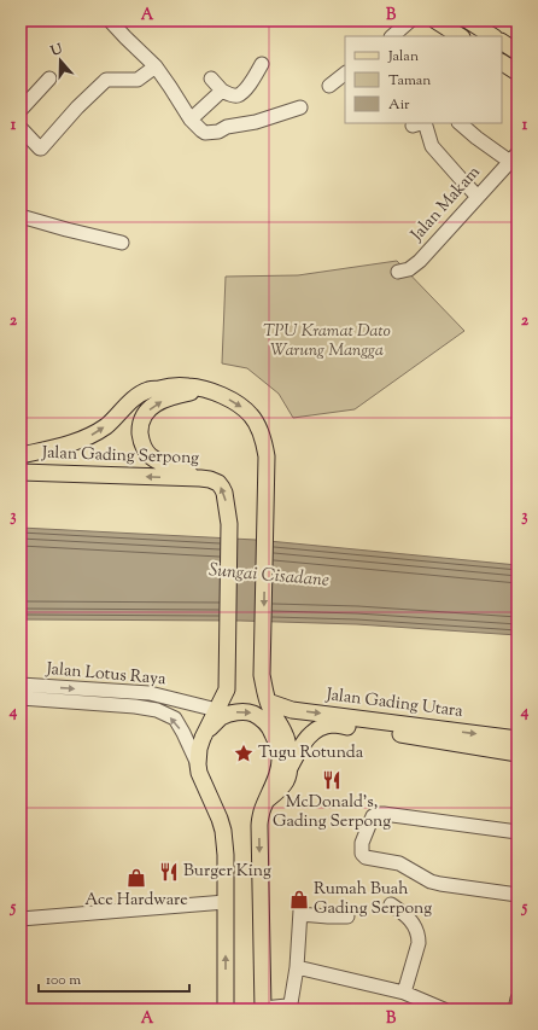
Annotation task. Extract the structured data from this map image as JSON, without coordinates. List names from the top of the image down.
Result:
{
  "streets": {
    "main road": ["Jalan Gading Serpong", "Jalan Gading Utara"],
    "street": ["Jalan Makam", "Jalan Lotus Raya"]
  },
  "crossings": [
    ["Jalan Gading Serpong", "Jalan Lotus Raya"],
    ["Jalan Gading Serpong", "Jalan Gading Utara"]
  ],
  "one_way": ["Jalan Gading Utara"],
  "water": ["Sungai Cisadane"],
  "parks": ["TPU Kramat Dato Warung Mangga"],
  "places": {
    "place": ["Tugu Rotunda"],
    "restaurant": ["McDonald's, Gading Serpong", "Burger King"],
    "shop": ["Ace Hardware", "Rumah Buah Gading Serpong"]
  },
  "legend": ["Jalan", "Taman", "Air"],
  "scale_bar": "100 m",
  "north": "top",
  "grid": {
    "columns": ["A", "B"],
    "rows": [
      "1",
      "2",
      "3",
      "4",
      "5"
    ]
  }
}
